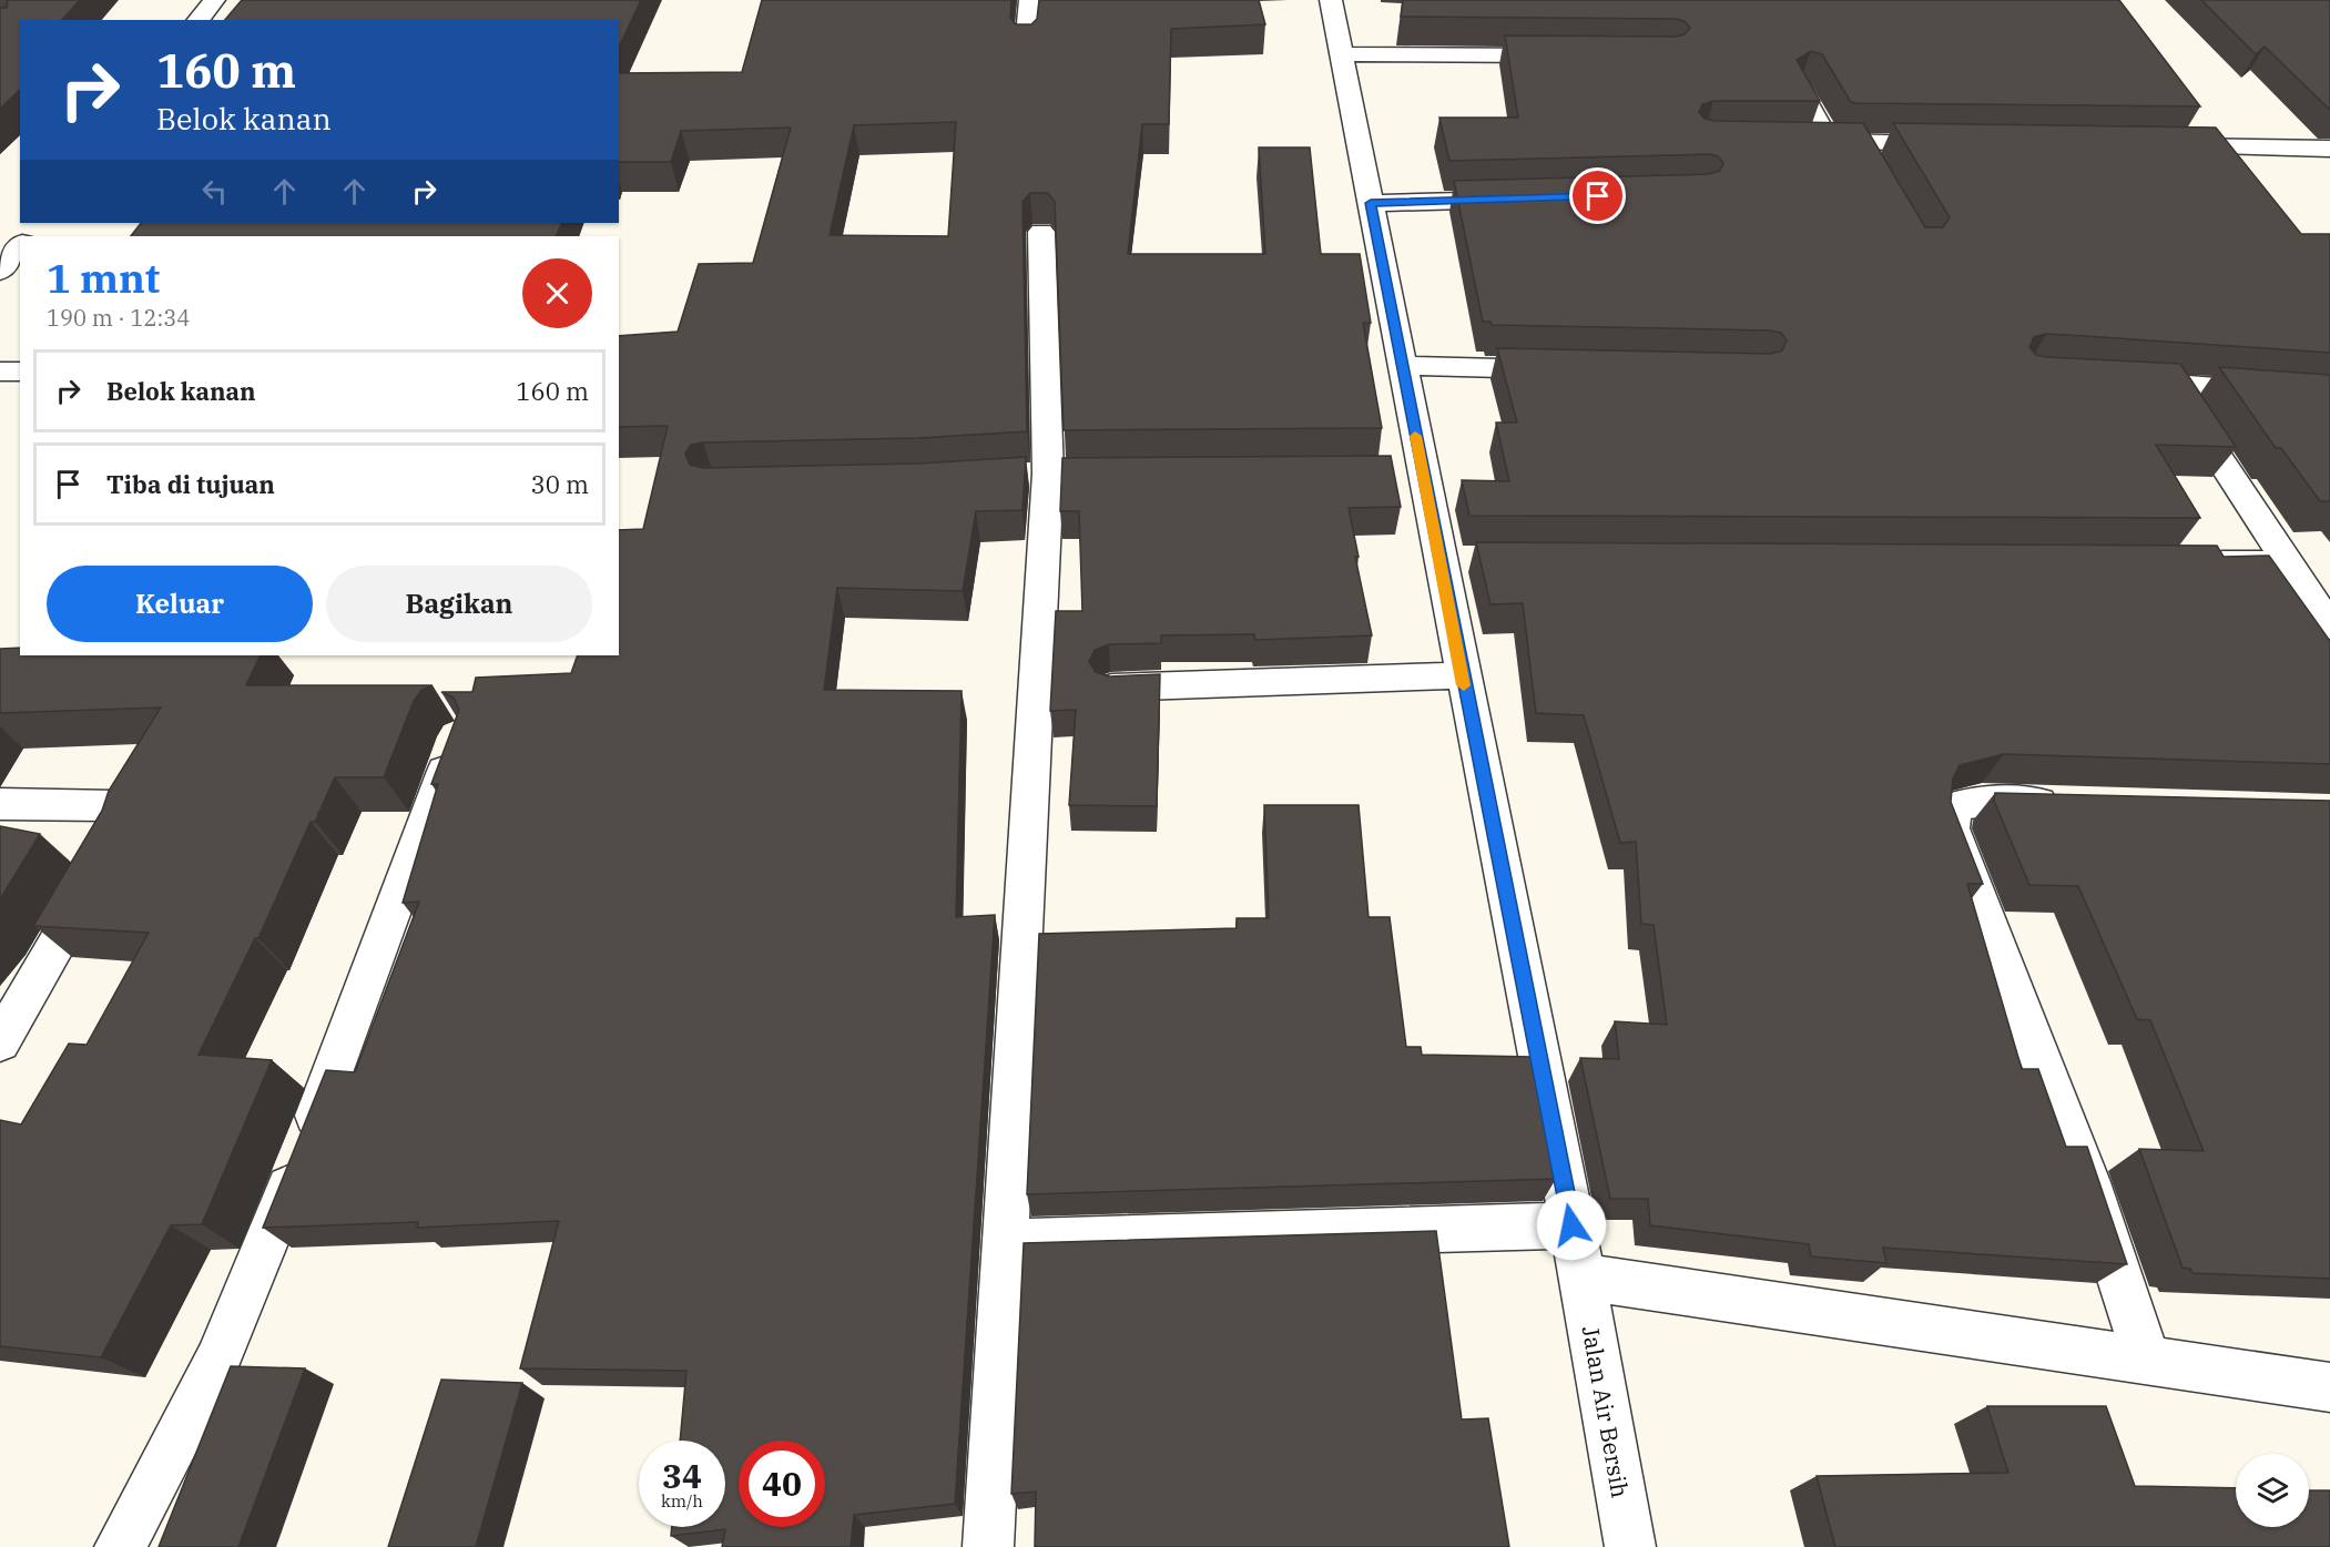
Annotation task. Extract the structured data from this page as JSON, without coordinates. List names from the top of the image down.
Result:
{
  "streets": {
    "street": ["Jalan Air Bersih"]
  },
  "page": {
    "turn": ["160 m", "Belok kanan"],
    "heading": ["1 mnt", "190 m · 12:34"],
    "list": [
      {
        "name": "Belok kanan",
        "value": "160 m"
      },
      {
        "name": "Tiba di tujuan",
        "value": "30 m"
      }
    ],
    "buttons": ["Keluar", "Bagikan"],
    "speed": "34 km/h",
    "limit": "40"
  }
}
